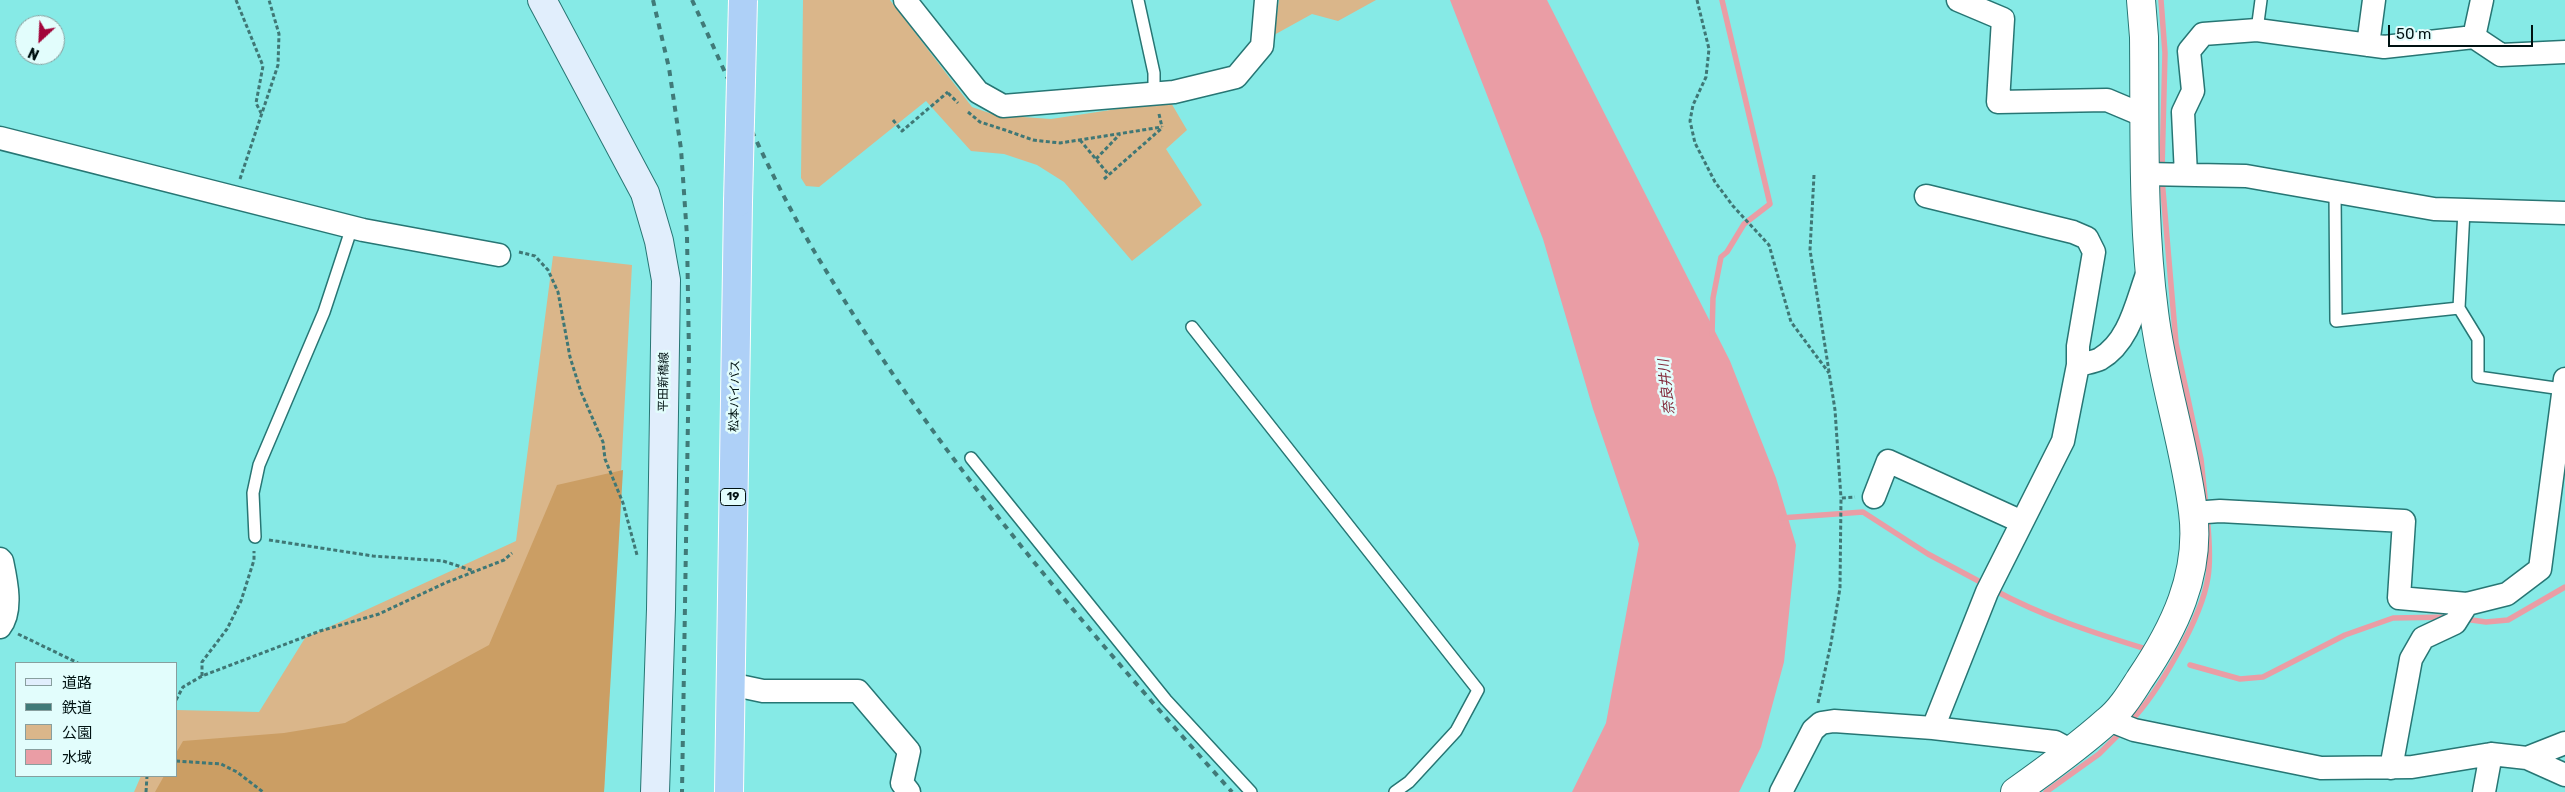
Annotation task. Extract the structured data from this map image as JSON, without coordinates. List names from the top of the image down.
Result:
{
  "streets": {
    "highway": ["松本バイパス", "19"],
    "main road": ["平田新橋線"]
  },
  "water": ["奈良井川"],
  "legend": [
    "道路",
    "鉄道",
    "公園",
    "水域"
  ],
  "scale_bar": "50 m",
  "north": "bottom left"
}
